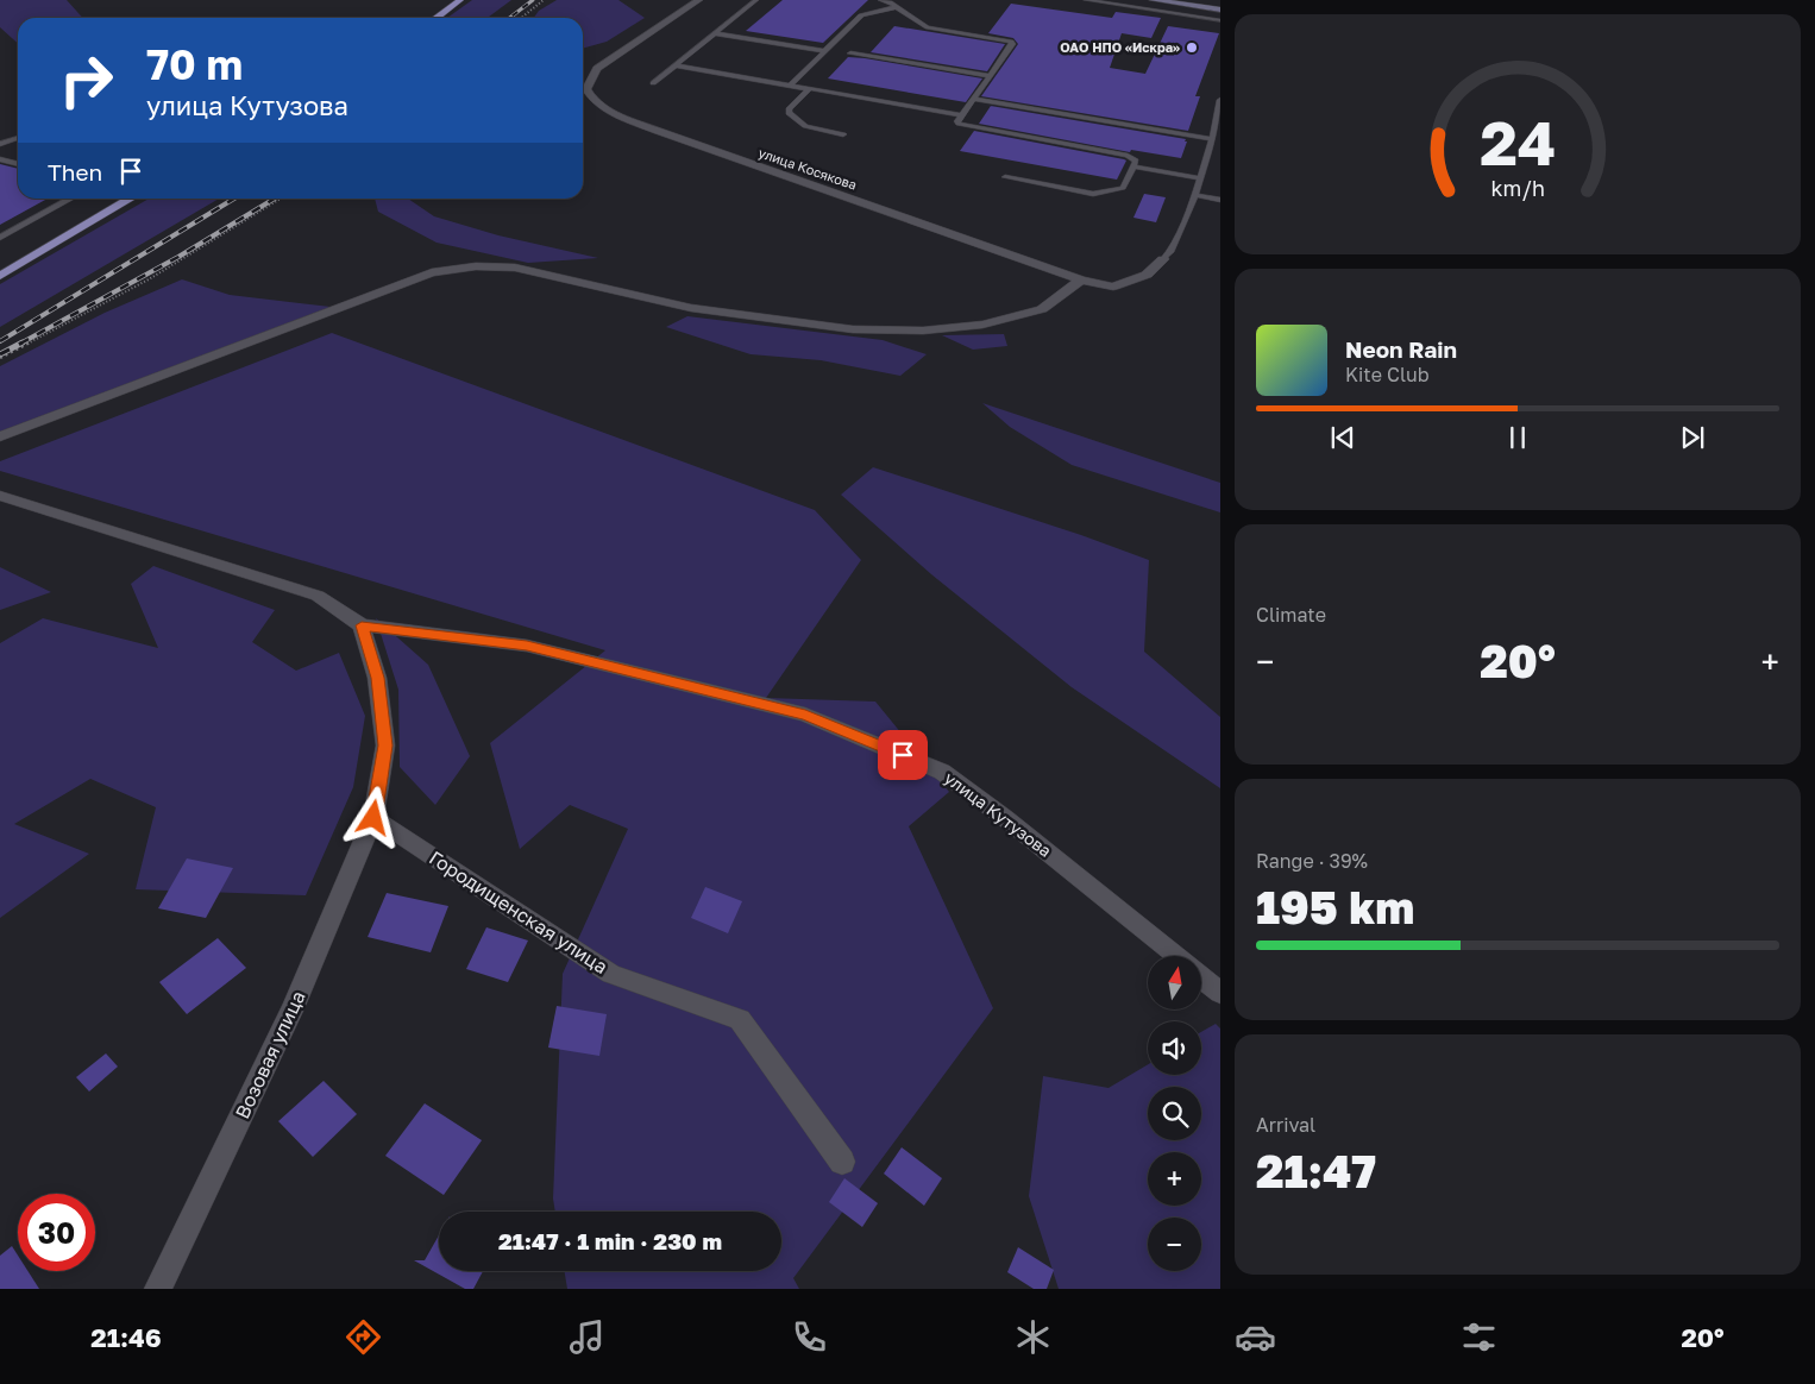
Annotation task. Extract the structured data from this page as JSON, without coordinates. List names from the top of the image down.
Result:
{
  "streets": {
    "street": [
      "улица Косякова",
      "улица Кутузова",
      "Городищенская улица",
      "Возовая улица"
    ]
  },
  "crossings": [
    ["улица Кутузова", "Возовая улица"],
    ["Городищенская улица", "Возовая улица"]
  ],
  "places": ["ОАО НПО «Искра»"],
  "north": "top",
  "page": {
    "turn": ["70 m", "улица Кутузова"],
    "then": "Then",
    "song": ["Neon Rain", "Kite Club"],
    "tile": [
      "Climate",
      ["Range · 39%", "195 km"],
      ["Arrival", "21:47"]
    ],
    "heat": ["−", "20°", "+"],
    "map_buttons": ["+", "−"],
    "limit": "30",
    "trip": "21:47 · 1 min · 230 m",
    "tabs": ["21:46", "20°"],
    "gauge": ["24", "km/h"]
  }
}
